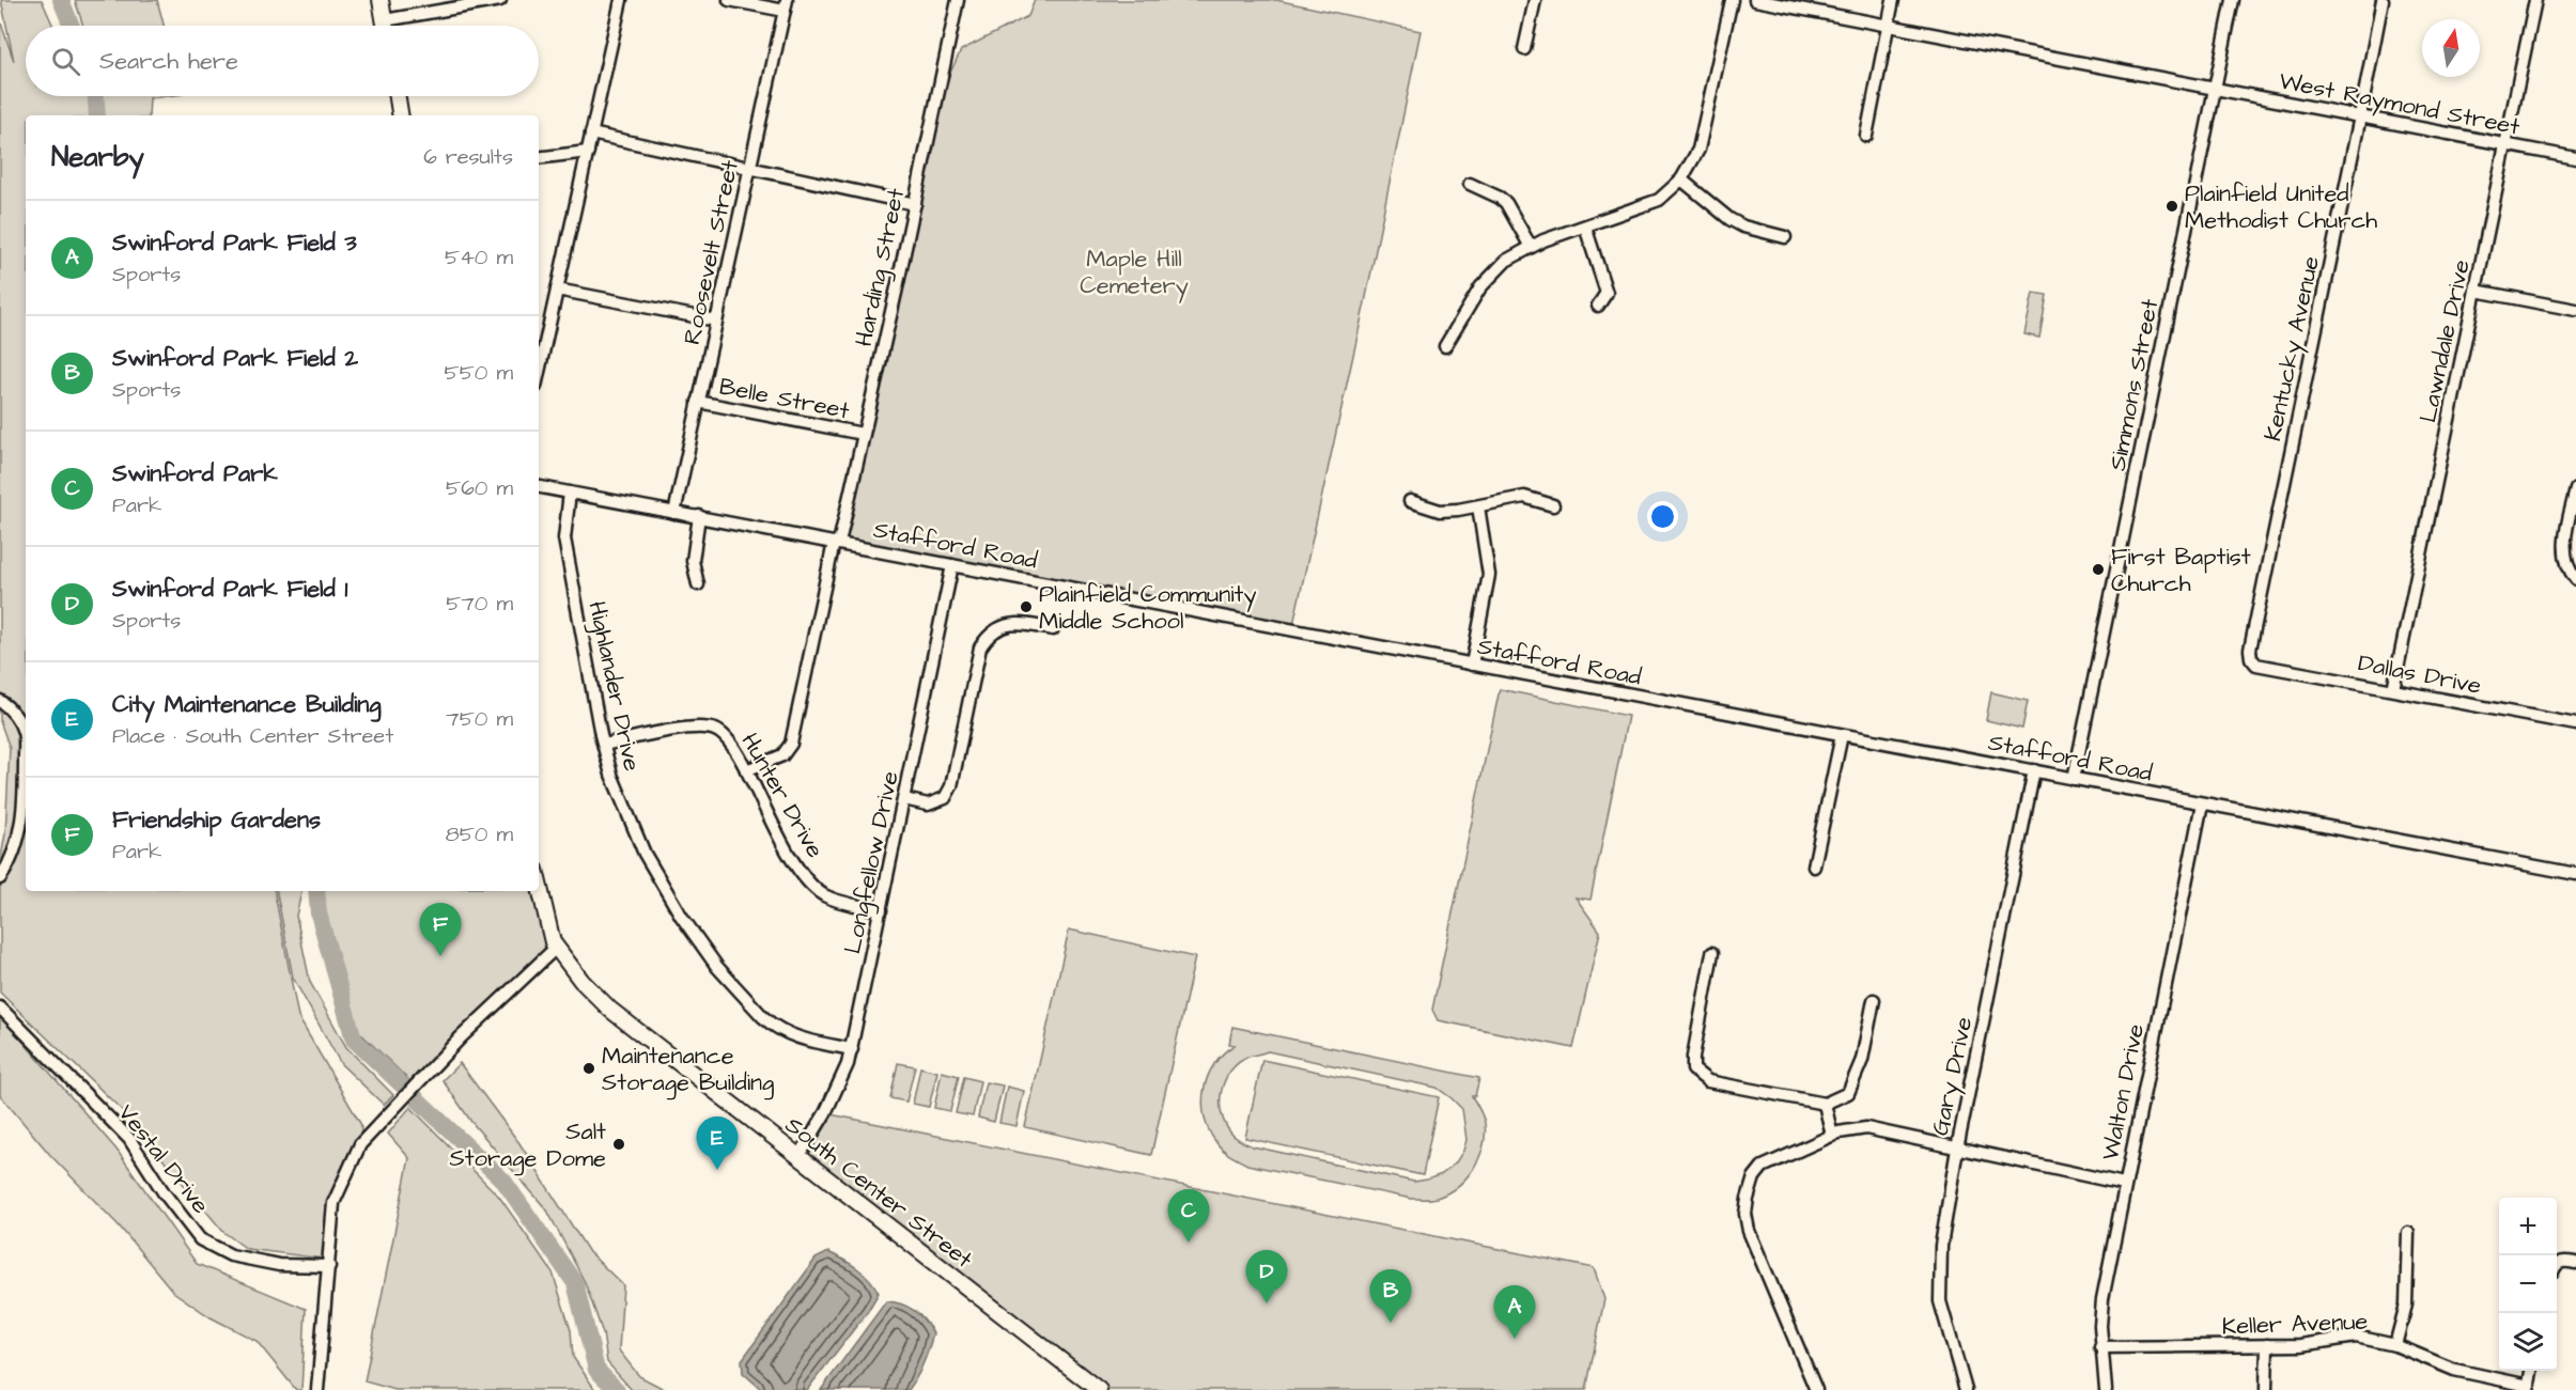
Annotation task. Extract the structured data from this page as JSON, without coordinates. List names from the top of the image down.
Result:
{
  "streets": {
    "main road": ["South Center Street"],
    "street": [
      "West Raymond Street",
      "Roosevelt Street",
      "Harding Street",
      "Lawndale Drive",
      "Kentucky Avenue",
      "Simmons Street",
      "Belle Street",
      "Stafford Road",
      "Dallas Drive",
      "Highlander Drive",
      "Hunter Drive",
      "Longfellow Drive",
      "Gary Drive",
      "Walton Drive",
      "Vestal Drive",
      "Keller Avenue"
    ]
  },
  "crossings": [
    ["West Raymond Street", "Lawndale Drive"],
    ["West Raymond Street", "Kentucky Avenue"],
    ["West Raymond Street", "Simmons Street"],
    ["Roosevelt Street", "Belle Street"],
    ["Roosevelt Street", "Stafford Road"],
    ["Harding Street", "Belle Street"],
    ["Harding Street", "Stafford Road"],
    ["Harding Street", "Hunter Drive"],
    ["Lawndale Drive", "Dallas Drive"],
    ["Kentucky Avenue", "Dallas Drive"],
    ["Simmons Street", "Stafford Road"],
    ["Stafford Road", "Highlander Drive"],
    ["Stafford Road", "Longfellow Drive"],
    ["Stafford Road", "Gary Drive"],
    ["Stafford Road", "Walton Drive"],
    ["Highlander Drive", "Hunter Drive"],
    ["Highlander Drive", "Longfellow Drive"],
    ["Hunter Drive", "Longfellow Drive"],
    ["Longfellow Drive", "South Center Street"],
    ["Walton Drive", "Keller Avenue"]
  ],
  "parks": ["Maple Hill Cemetery"],
  "places": [
    "Plainfield United Methodist Church",
    "First Baptist Church",
    "Plainfield Community Middle School",
    "Maintenance Storage Building",
    "Salt Storage Dome"
  ],
  "north": "top",
  "page": {
    "search": "Search here",
    "heading": ["Nearby", "6 results"],
    "list": [
      {
        "mark": "A",
        "name": "Swinford Park Field 3",
        "note": "Sports",
        "value": "540 m"
      },
      {
        "mark": "B",
        "name": "Swinford Park Field 2",
        "note": "Sports",
        "value": "550 m"
      },
      {
        "mark": "C",
        "name": "Swinford Park",
        "note": "Park",
        "value": "560 m"
      },
      {
        "mark": "D",
        "name": "Swinford Park Field 1",
        "note": "Sports",
        "value": "570 m"
      },
      {
        "mark": "E",
        "name": "City Maintenance Building",
        "note": "Place · South Center Street",
        "value": "750 m"
      },
      {
        "mark": "F",
        "name": "Friendship Gardens",
        "note": "Park",
        "value": "850 m"
      }
    ],
    "pins": [
      "F",
      "E",
      "C",
      "D",
      "B",
      "A"
    ],
    "map_buttons": ["+", "−"]
  }
}
